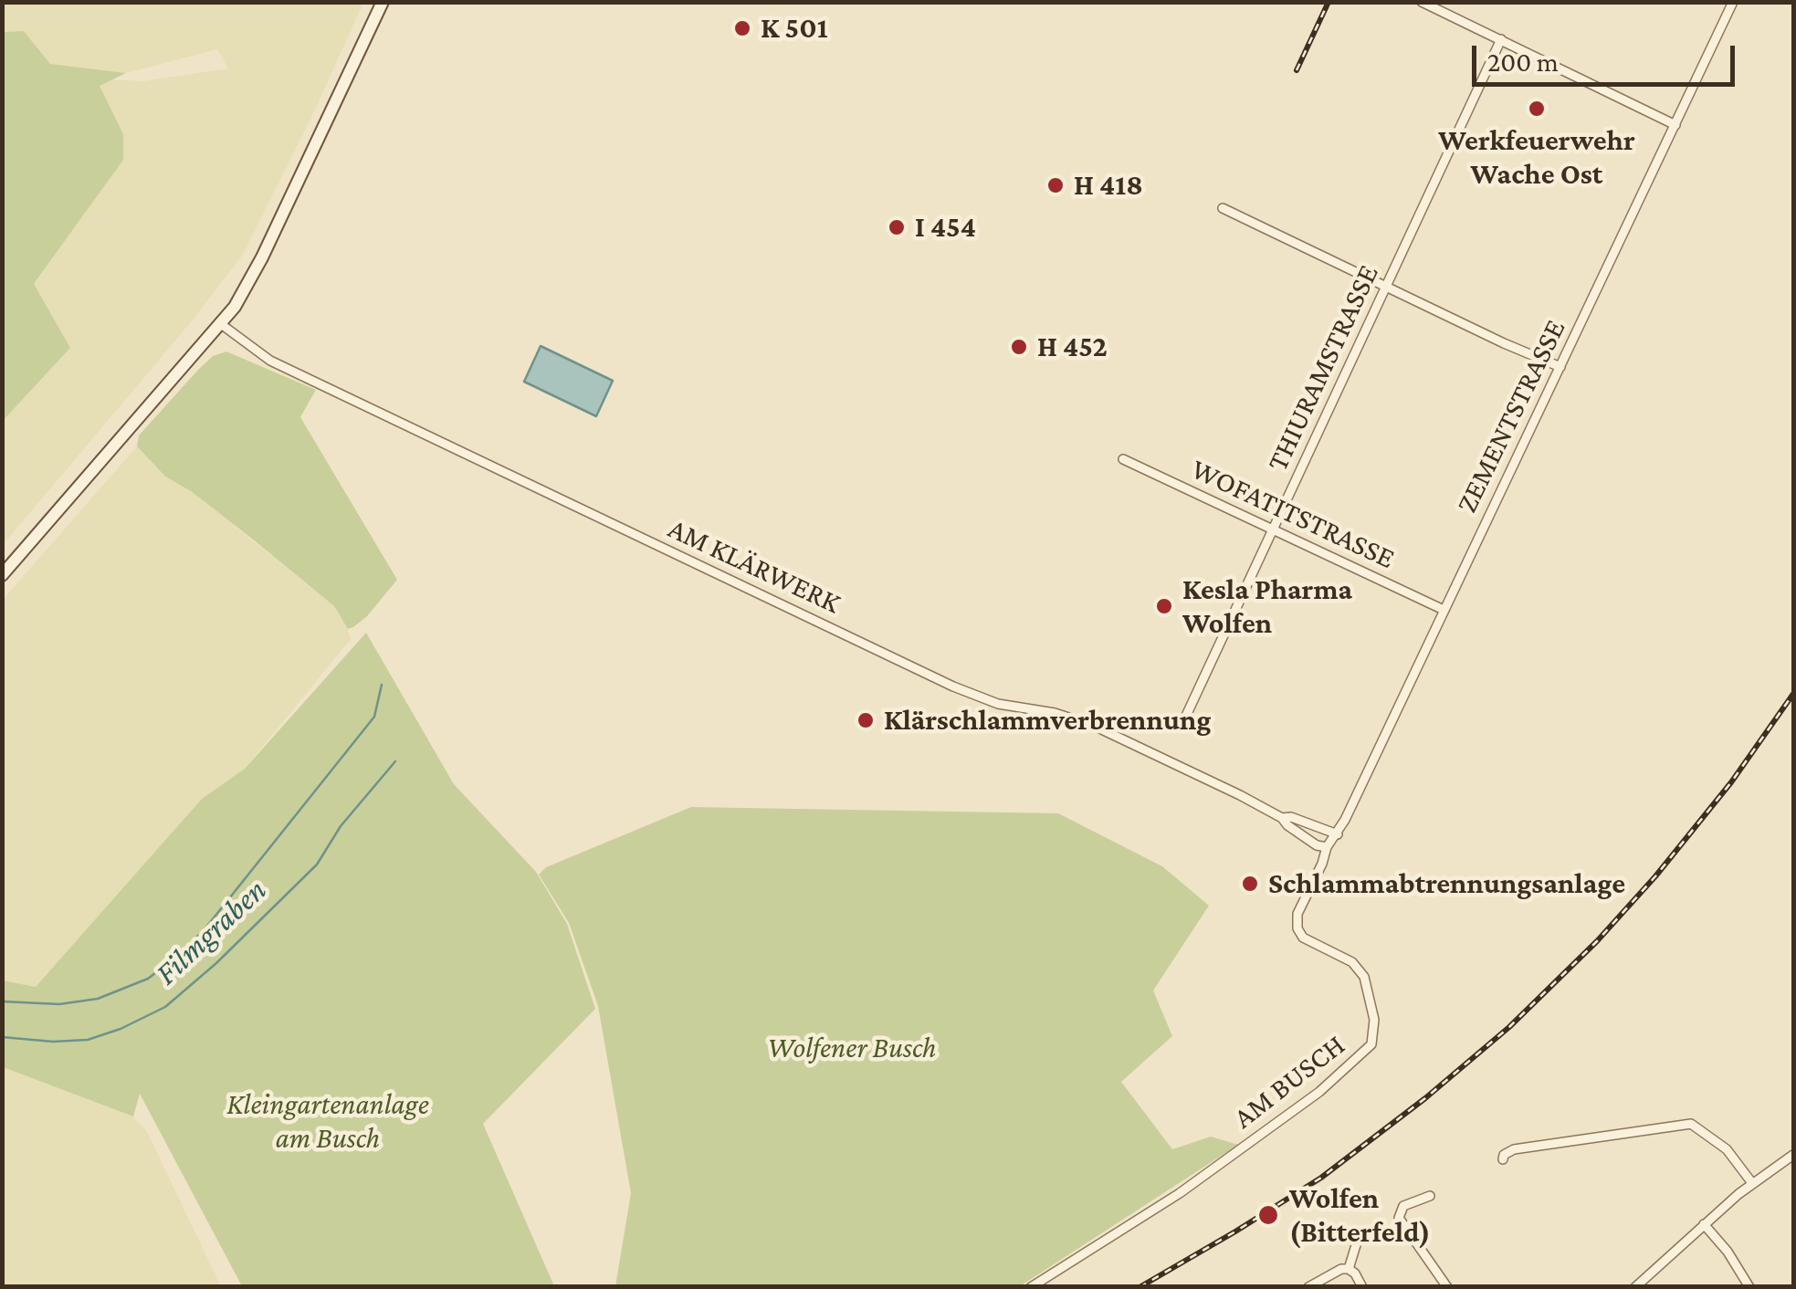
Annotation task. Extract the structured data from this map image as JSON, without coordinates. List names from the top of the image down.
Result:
{
  "streets": {
    "street": [
      "THIURAMSTRASSE",
      "ZEMENTSTRASSE",
      "WOFATITSTRASSE",
      "AM KLÄRWERK",
      "AM BUSCH"
    ]
  },
  "crossings": [
    ["THIURAMSTRASSE", "WOFATITSTRASSE"],
    ["ZEMENTSTRASSE", "WOFATITSTRASSE"],
    ["ZEMENTSTRASSE", "AM KLÄRWERK"],
    ["ZEMENTSTRASSE", "AM BUSCH"],
    ["AM KLÄRWERK", "AM BUSCH"]
  ],
  "water": ["Filmgraben"],
  "parks": ["Wolfener Busch", "Kleingartenanlage am Busch"],
  "places": [
    "K 501",
    "Werkfeuerwehr Wache Ost",
    "H 418",
    "I 454",
    "H 452",
    "Kesla Pharma Wolfen",
    "Klärschlammverbrennung",
    "Schlammabtrennungsanlage",
    "Wolfen (Bitterfeld)"
  ],
  "scale_bar": "200 m"
}
